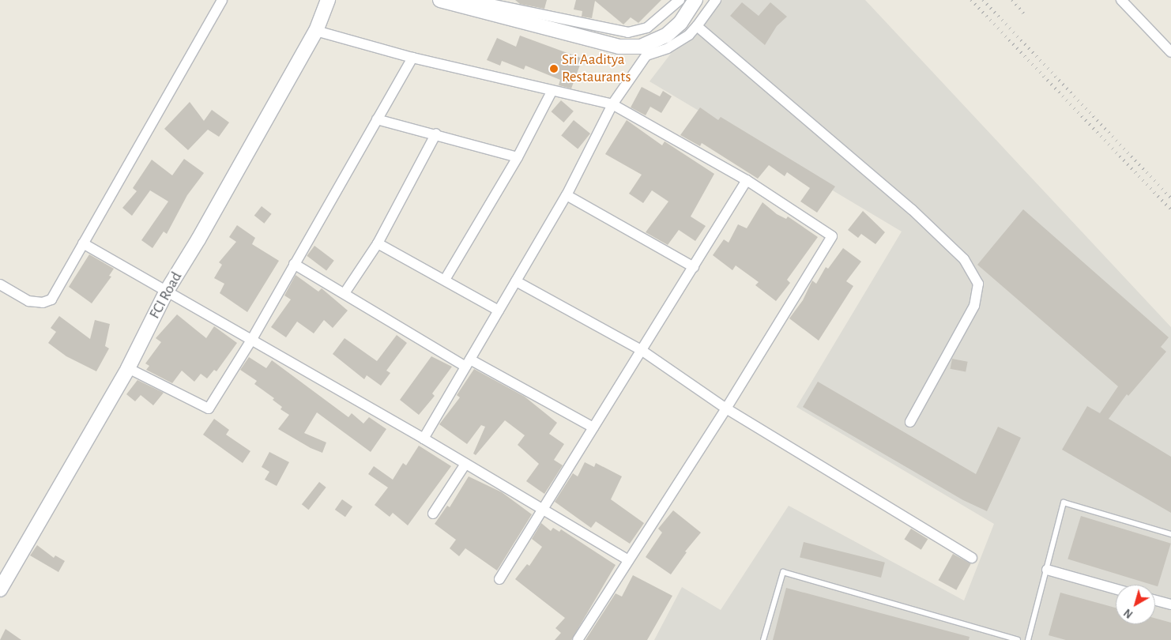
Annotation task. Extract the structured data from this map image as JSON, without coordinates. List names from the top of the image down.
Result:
{
  "streets": {
    "street": ["FCI Road"]
  },
  "places": ["Sri Aaditya Restaurants"],
  "north": "bottom left"
}
